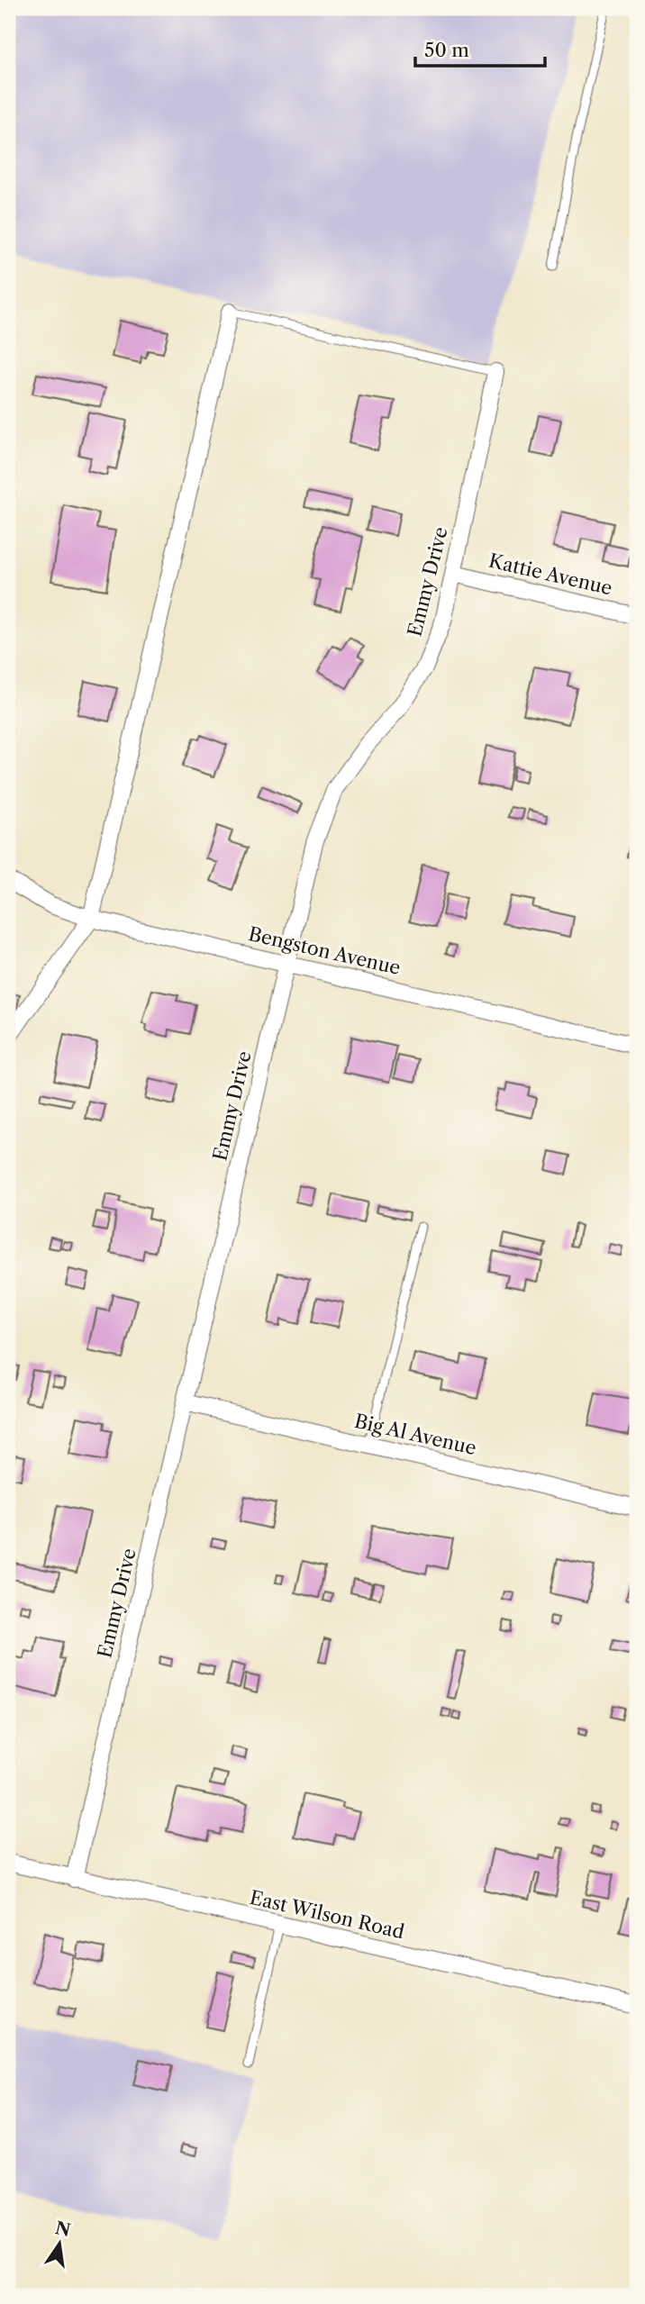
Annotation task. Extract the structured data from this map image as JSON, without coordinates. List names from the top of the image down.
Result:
{
  "streets": {
    "street": [
      "Kattie Avenue",
      "Emmy Drive",
      "Bengston Avenue",
      "Big Al Avenue",
      "East Wilson Road"
    ]
  },
  "crossings": [
    ["Kattie Avenue", "Emmy Drive"],
    ["Emmy Drive", "Bengston Avenue"],
    ["Emmy Drive", "Big Al Avenue"],
    ["Emmy Drive", "East Wilson Road"]
  ],
  "scale_bar": "50 m",
  "north": "top"
}
